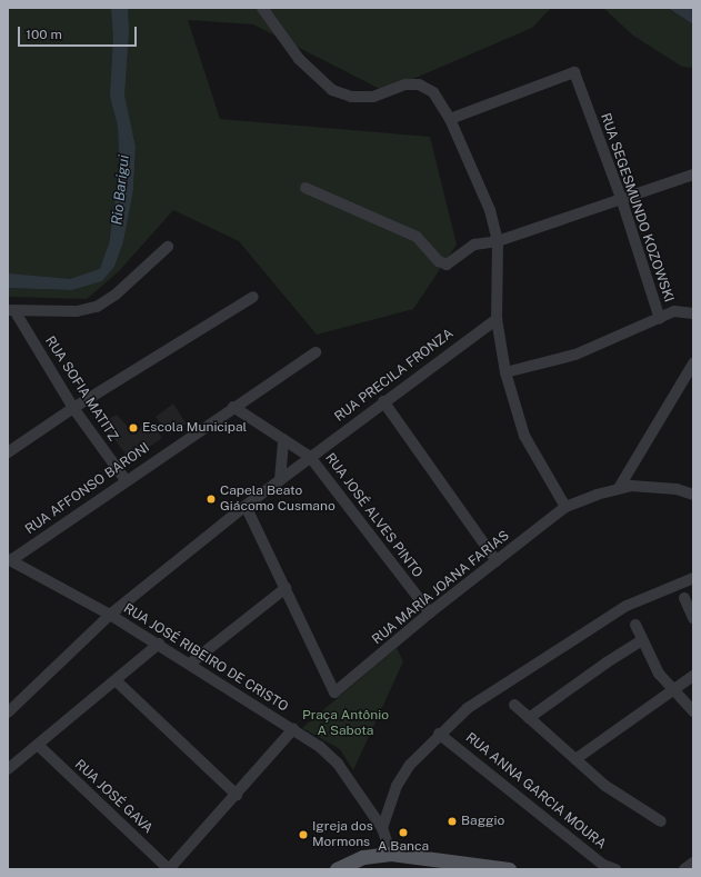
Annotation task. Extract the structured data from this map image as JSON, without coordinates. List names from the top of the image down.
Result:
{
  "streets": {
    "street": [
      "RUA SEGESMUNDO KOZOWSKI",
      "RUA PRECILA FRONZA",
      "RUA SOFIA MATITZ",
      "RUA AFFONSO BARONI",
      "RUA JOSÉ ALVES PINTO",
      "RUA MARIA JOANA FARIAS",
      "RUA JOSÉ RIBEIRO DE CRISTO",
      "RUA ANNA GARCIA MOURA",
      "RUA JOSÉ GAVA"
    ]
  },
  "crossings": [
    ["RUA PRECILA FRONZA", "RUA JOSÉ ALVES PINTO"],
    ["RUA PRECILA FRONZA", "RUA JOSÉ RIBEIRO DE CRISTO"],
    ["RUA SOFIA MATITZ", "RUA AFFONSO BARONI"],
    ["RUA AFFONSO BARONI", "RUA JOSÉ ALVES PINTO"],
    ["RUA AFFONSO BARONI", "RUA JOSÉ RIBEIRO DE CRISTO"],
    ["RUA JOSÉ ALVES PINTO", "RUA MARIA JOANA FARIAS"]
  ],
  "water": ["Rio Barigui"],
  "parks": ["Praça Antônio A Sabota"],
  "places": [
    "Escola Municipal",
    "Capela Beato Giácomo Cusmano",
    "Baggio",
    "A Banca",
    "Igreja dos Mormons"
  ],
  "scale_bar": "100 m"
}
